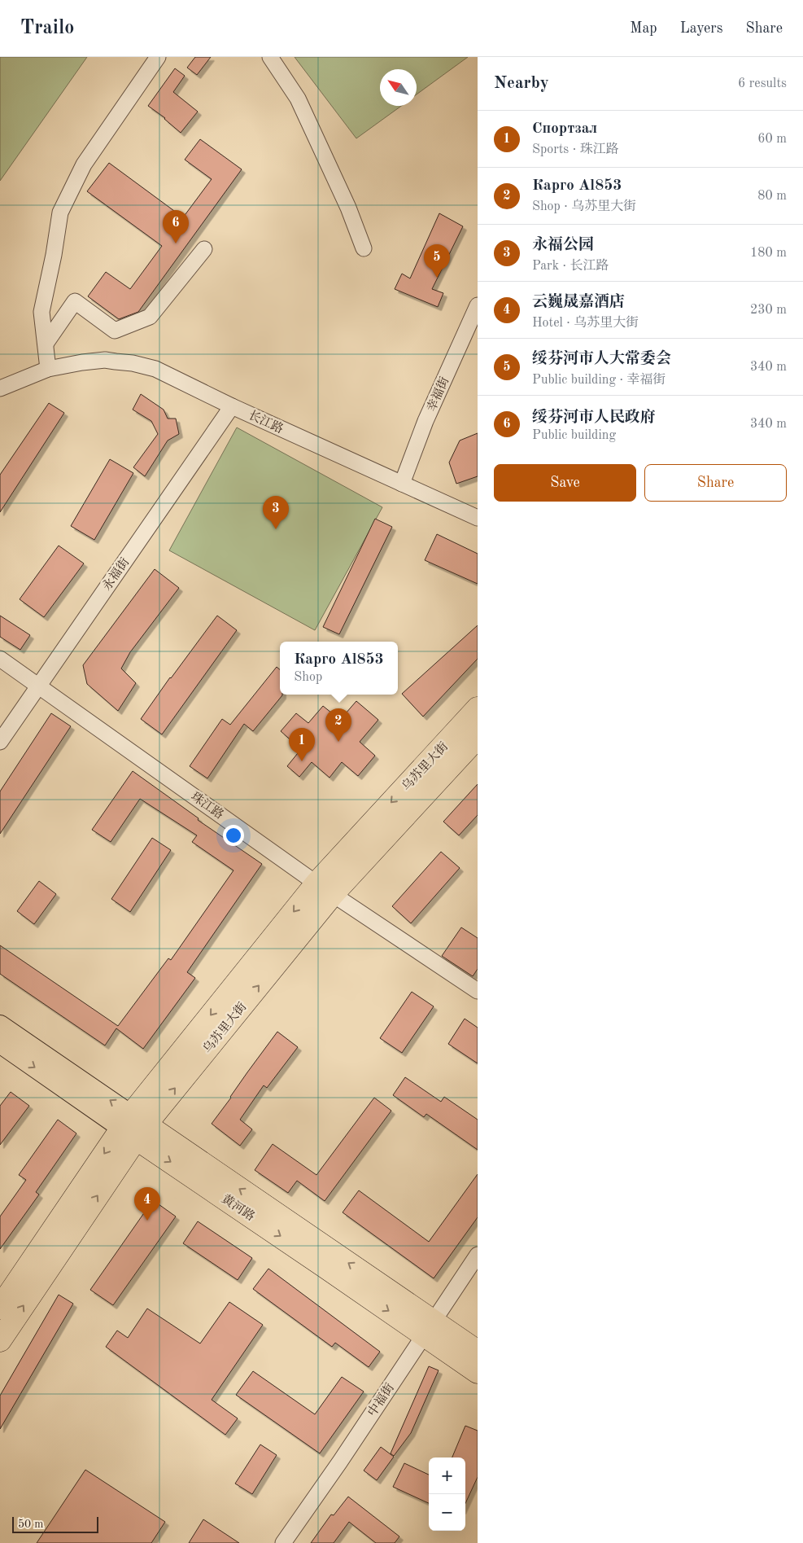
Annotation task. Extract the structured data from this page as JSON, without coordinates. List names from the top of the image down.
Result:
{
  "streets": {
    "highway": ["乌苏里大街", "黄河路"],
    "street": [
      "幸福街",
      "长江路",
      "永福街",
      "珠江路",
      "中福街"
    ]
  },
  "crossings": [
    ["幸福街", "长江路"],
    ["长江路", "永福街"],
    ["永福街", "珠江路"],
    ["乌苏里大街", "珠江路"],
    ["乌苏里大街", "黄河路"],
    ["黄河路", "中福街"]
  ],
  "scale_bar": "50 m",
  "north": "top left",
  "page": {
    "header": "Trailo",
    "nav": ["Map", "Layers", "Share"],
    "heading": ["Nearby", "6 results"],
    "list": [
      {
        "mark": "1",
        "name": "Спортзал",
        "note": "Sports · 珠江路",
        "value": "60 m"
      },
      {
        "mark": "2",
        "name": "Карго Al853",
        "note": "Shop · 乌苏里大街",
        "value": "80 m"
      },
      {
        "mark": "3",
        "name": "永福公园",
        "note": "Park · 长江路",
        "value": "180 m"
      },
      {
        "mark": "4",
        "name": "云巍晟嘉酒店",
        "note": "Hotel · 乌苏里大街",
        "value": "230 m"
      },
      {
        "mark": "5",
        "name": "绥芬河市人大常委会",
        "note": "Public building · 幸福街",
        "value": "340 m"
      },
      {
        "mark": "6",
        "name": "绥芬河市人民政府",
        "note": "Public building",
        "value": "340 m"
      }
    ],
    "pins": [
      "6",
      "5",
      "3",
      "2",
      "1",
      "4"
    ],
    "buttons": ["Save", "Share"],
    "popup": ["Карго Al853", "Shop"],
    "map_buttons": ["+", "−"],
    "scale": "50 m"
  }
}
